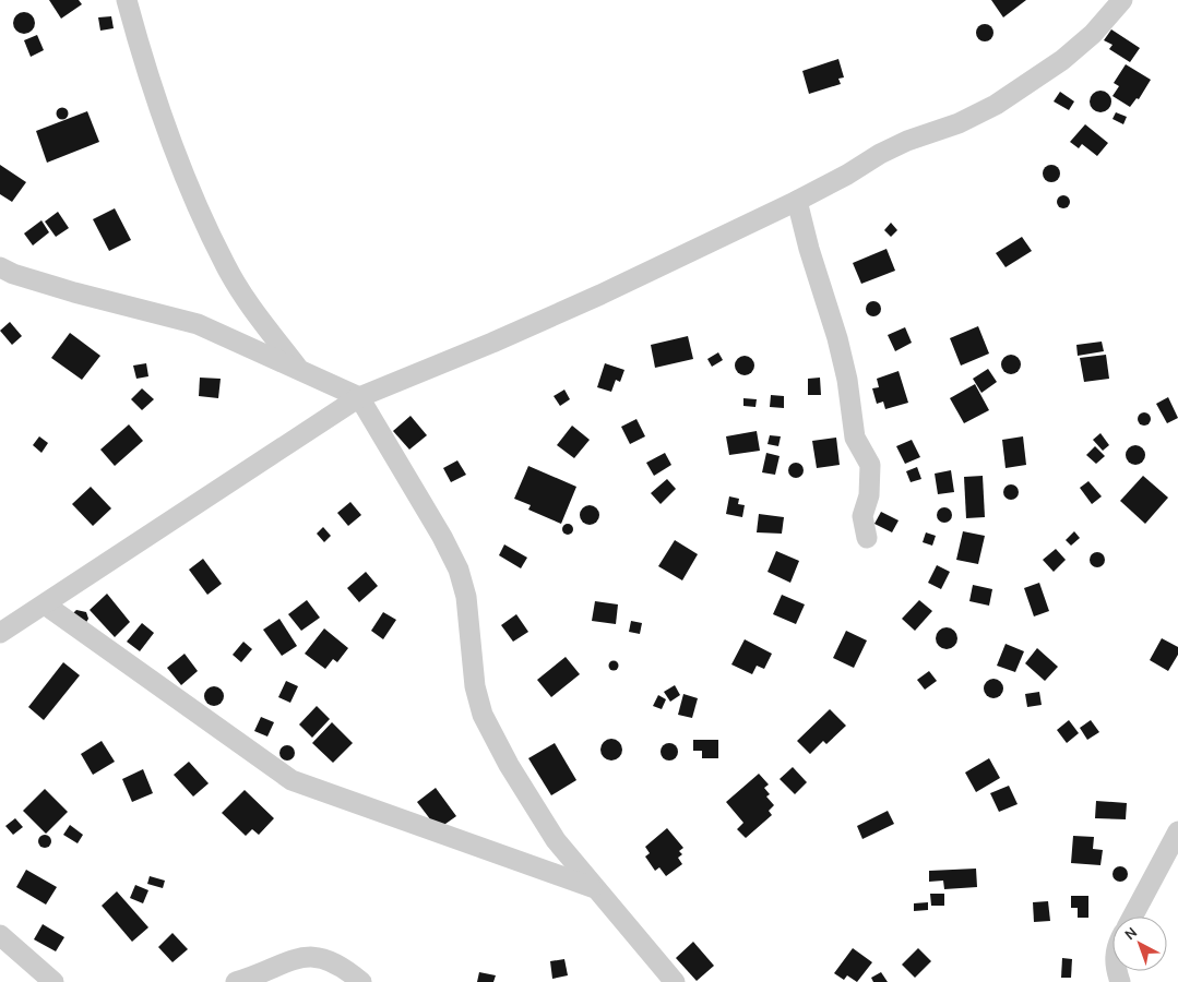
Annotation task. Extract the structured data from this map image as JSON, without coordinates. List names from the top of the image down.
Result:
{
  "north": "top left"
}
